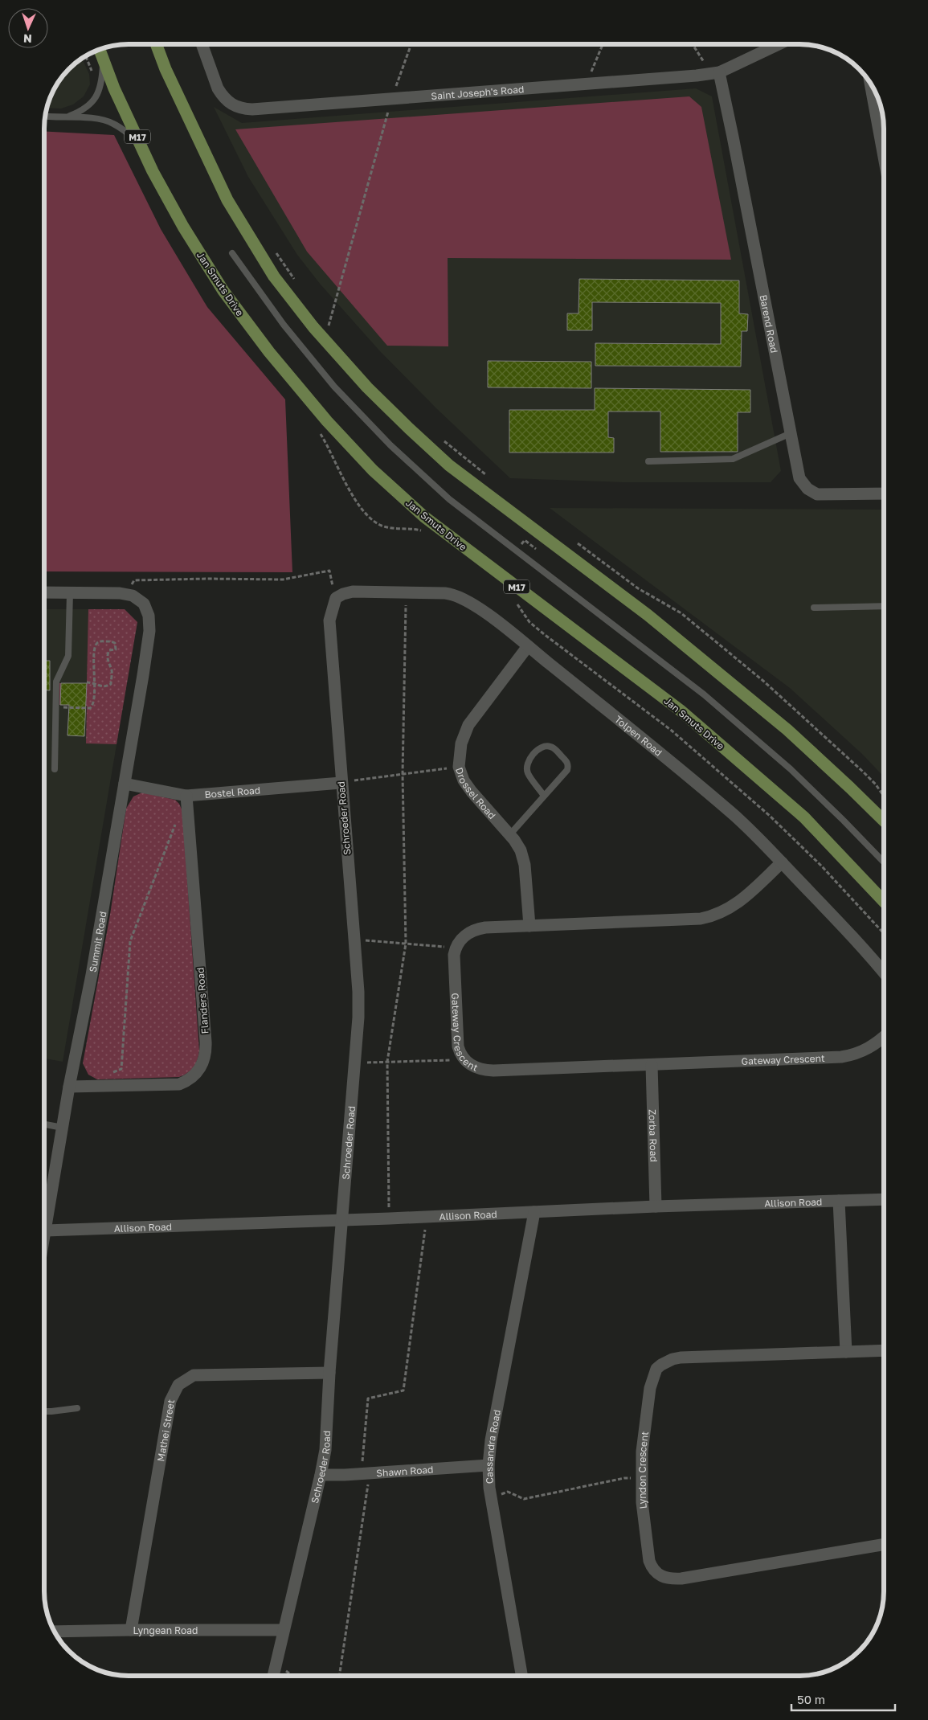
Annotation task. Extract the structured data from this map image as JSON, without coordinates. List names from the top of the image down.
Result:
{
  "streets": {
    "main road": ["M17", "Jan Smuts Drive"],
    "street": [
      "Saint Joseph's Road",
      "Barend Road",
      "Tolpen Road",
      "Bostel Road",
      "Drossel Road",
      "Schroeder Road",
      "Summit Road",
      "Flanders Road",
      "Gateway Crescent",
      "Zorba Road",
      "Allison Road",
      "Mathei Street",
      "Cassandra Road",
      "Shawn Road",
      "Lyndon Crescent",
      "Lyngean Road"
    ]
  },
  "crossings": [
    ["Saint Joseph's Road", "Barend Road"],
    ["Tolpen Road", "Drossel Road"],
    ["Tolpen Road", "Schroeder Road"],
    ["Bostel Road", "Schroeder Road"],
    ["Bostel Road", "Summit Road"],
    ["Bostel Road", "Flanders Road"],
    ["Schroeder Road", "Allison Road"],
    ["Schroeder Road", "Mathei Street"],
    ["Schroeder Road", "Shawn Road"],
    ["Schroeder Road", "Lyngean Road"],
    ["Summit Road", "Flanders Road"],
    ["Summit Road", "Allison Road"],
    ["Gateway Crescent", "Zorba Road"],
    ["Zorba Road", "Allison Road"],
    ["Allison Road", "Cassandra Road"],
    ["Mathei Street", "Lyngean Road"],
    ["Cassandra Road", "Shawn Road"]
  ],
  "scale_bar": "50 m",
  "north": "bottom"
}
